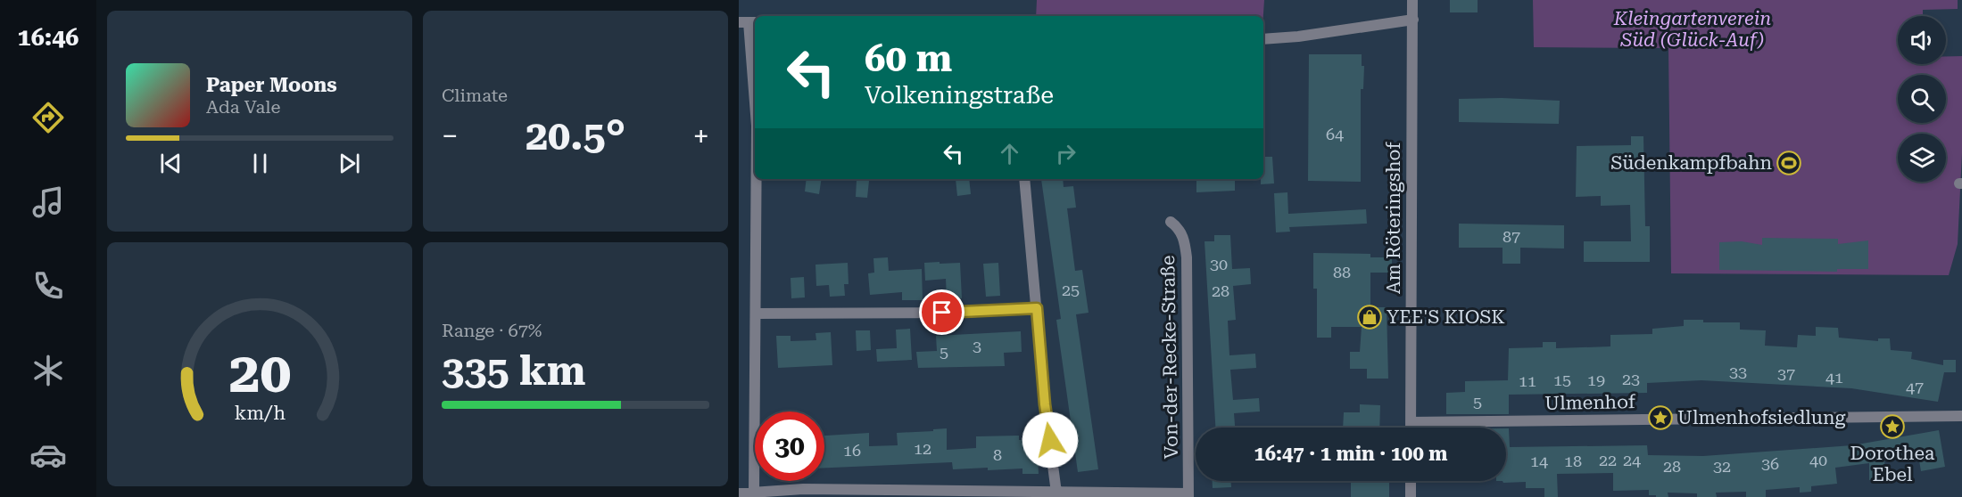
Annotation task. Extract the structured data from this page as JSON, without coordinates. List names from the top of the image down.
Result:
{
  "streets": {
    "street": ["Am Röteringshof", "Von-der-Recke-Straße", "Ulmenhof"]
  },
  "crossings": [
    ["Am Röteringshof", "Ulmenhof"]
  ],
  "parks": ["Kleingartenverein Süd (Glück-Auf)"],
  "places": {
    "sports": ["Südenkampfbahn"],
    "shop": ["YEE'S KIOSK"],
    "place": ["Ulmenhofsiedlung", "Dorothea Ebel"]
  },
  "house_numbers": [
    "64",
    "87",
    "30",
    "88",
    "25",
    "28",
    "3",
    "5",
    "33",
    "37",
    "41",
    "23",
    "15",
    "19",
    "11",
    "47",
    "5",
    "12",
    "16",
    "8",
    "22",
    "24",
    "40",
    "14",
    "18",
    "36",
    "28",
    "32"
  ],
  "page": {
    "tabs": "16:46",
    "tile": [
      "Climate",
      ["Range · 67%", "335 km"]
    ],
    "turn": ["60 m", "Volkeningstraße"],
    "song": ["Paper Moons", "Ada Vale"],
    "heat": ["−", "20.5°", "+"],
    "limit": "30",
    "trip": "16:47 · 1 min · 100 m",
    "gauge": ["20", "km/h"]
  }
}
